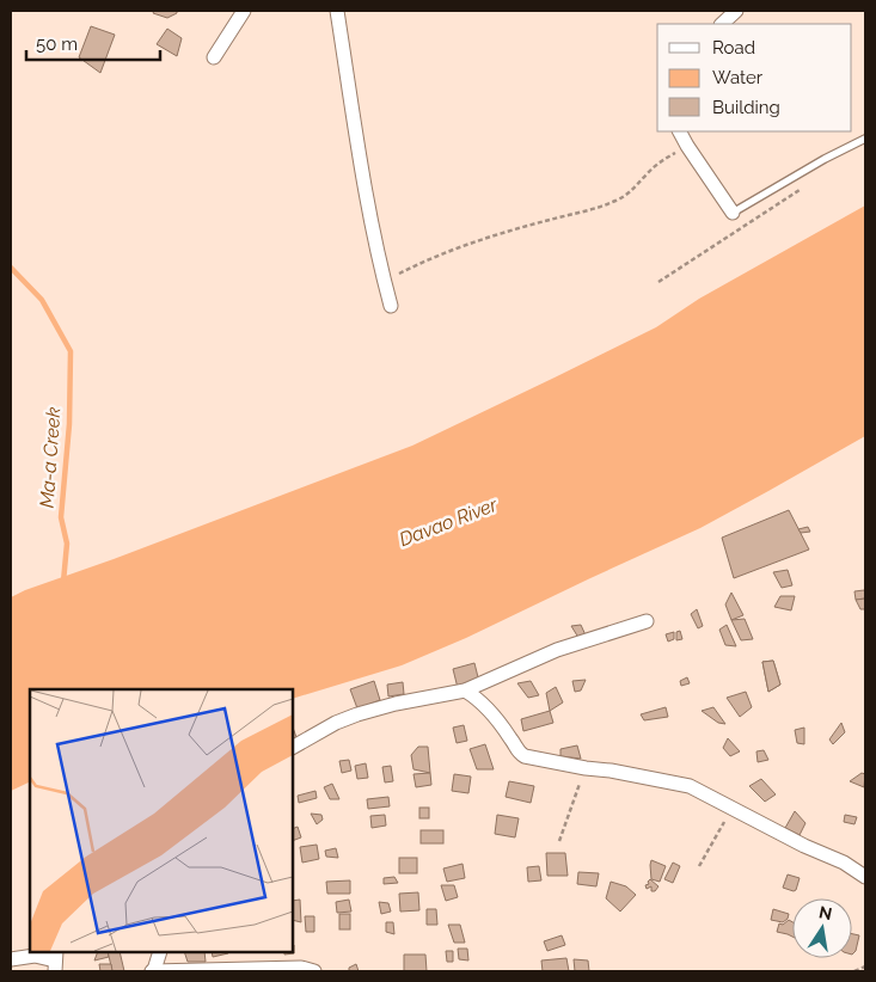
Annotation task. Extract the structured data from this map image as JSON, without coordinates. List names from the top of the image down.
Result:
{
  "water": ["Ma-a Creek", "Davao River"],
  "legend": ["Road", "Water", "Building"],
  "scale_bar": "50 m",
  "north": "top"
}
